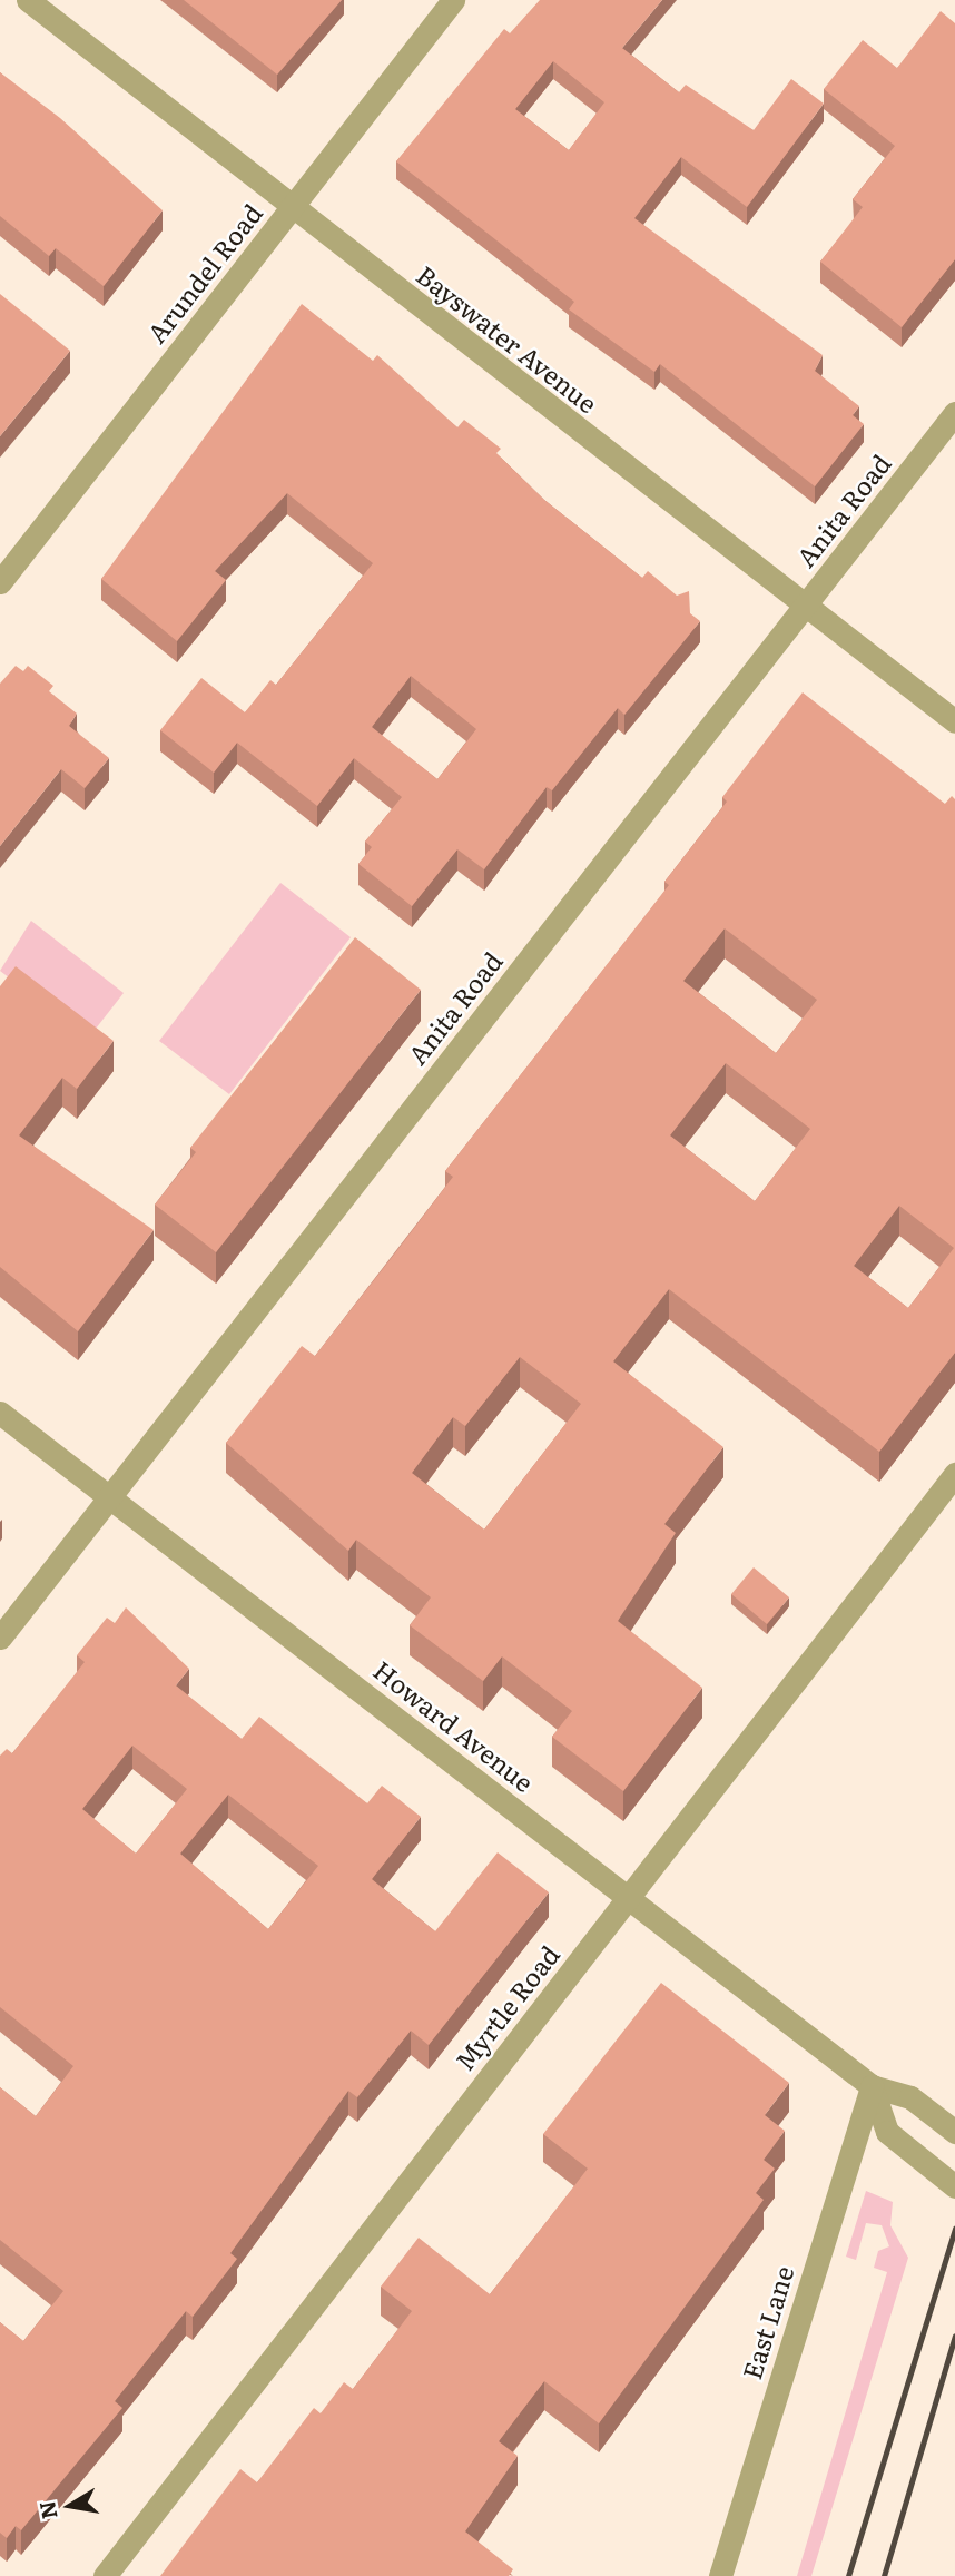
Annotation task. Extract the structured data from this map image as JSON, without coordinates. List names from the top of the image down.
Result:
{
  "streets": {
    "street": [
      "Arundel Road",
      "Bayswater Avenue",
      "Anita Road",
      "Howard Avenue",
      "Myrtle Road",
      "East Lane"
    ]
  },
  "crossings": [
    ["Arundel Road", "Bayswater Avenue"],
    ["Bayswater Avenue", "Anita Road"],
    ["Anita Road", "Howard Avenue"],
    ["Howard Avenue", "Myrtle Road"],
    ["Howard Avenue", "East Lane"]
  ],
  "north": "left"
}
